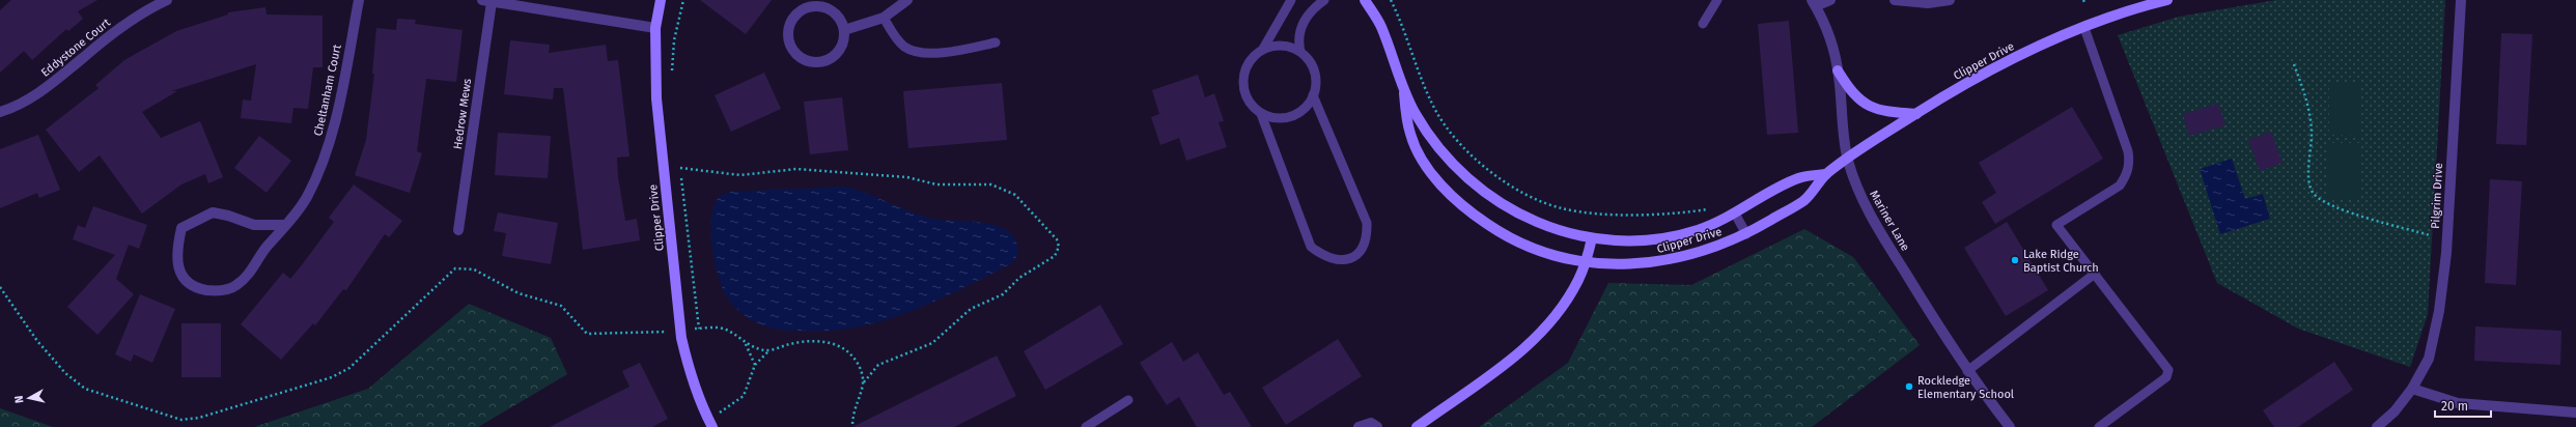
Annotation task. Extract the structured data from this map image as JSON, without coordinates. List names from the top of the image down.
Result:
{
  "streets": {
    "street": [
      "Eddystone Court",
      "Clipper Drive",
      "Cheltanham Court",
      "Hedrow Mews",
      "Pilgrim Drive",
      "Mariner Lane"
    ]
  },
  "crossings": [
    ["Clipper Drive", "Mariner Lane"]
  ],
  "places": ["Lake Ridge Baptist Church", "Rockledge Elementary School"],
  "scale_bar": "20 m",
  "north": "left"
}
